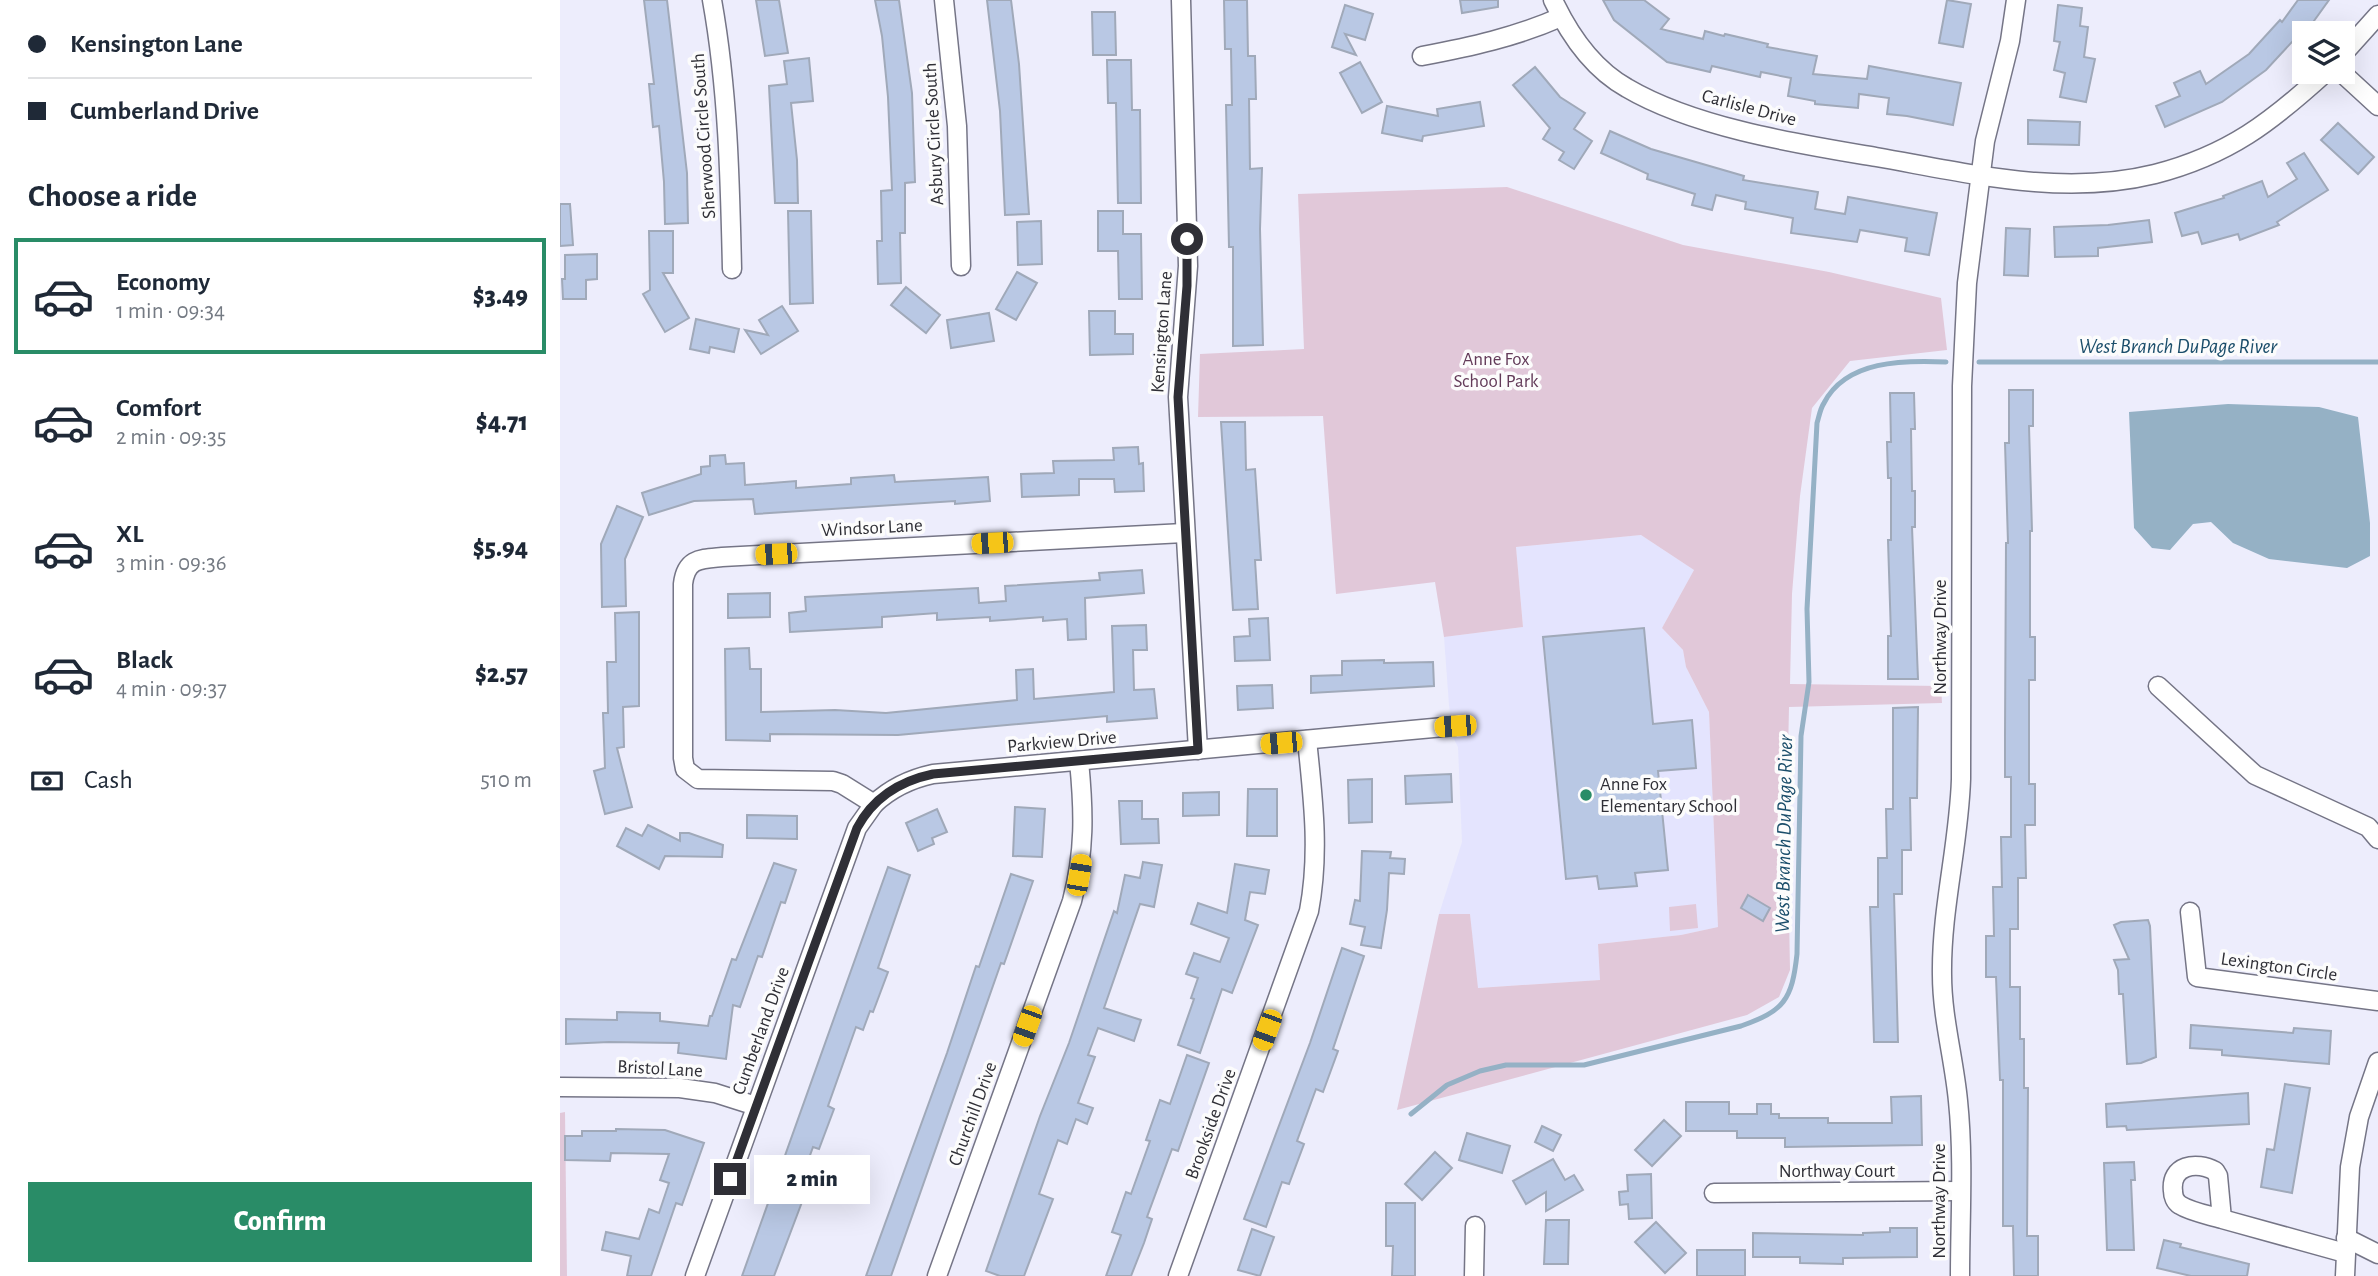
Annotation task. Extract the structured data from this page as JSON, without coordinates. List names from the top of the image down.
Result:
{
  "streets": {
    "street": [
      "Carlisle Drive",
      "Asbury Circle South",
      "Sherwood Circle South",
      "Kensington Lane",
      "Windsor Lane",
      "Northway Drive",
      "Parkview Drive",
      "Lexington Circle",
      "Cumberland Drive",
      "Bristol Lane",
      "Churchill Drive",
      "Brookside Drive",
      "Northway Court"
    ]
  },
  "crossings": [
    ["Carlisle Drive", "Northway Drive"],
    ["Kensington Lane", "Windsor Lane"],
    ["Kensington Lane", "Parkview Drive"],
    ["Windsor Lane", "Parkview Drive"],
    ["Windsor Lane", "Cumberland Drive"],
    ["Northway Drive", "Northway Court"],
    ["Parkview Drive", "Cumberland Drive"],
    ["Parkview Drive", "Churchill Drive"],
    ["Parkview Drive", "Brookside Drive"],
    ["Cumberland Drive", "Bristol Lane"]
  ],
  "water": ["West Branch DuPage River"],
  "parks": ["Anne Fox School Park"],
  "places": ["Anne Fox Elementary School"],
  "page": {
    "banner": ["Kensington Lane", "Cumberland Drive"],
    "heading": "Choose a ride",
    "list": [
      {
        "name": "Economy",
        "note": "1 min · 09:34",
        "value": "$3.49"
      },
      {
        "name": "Comfort",
        "note": "2 min · 09:35",
        "value": "$4.71"
      },
      {
        "name": "XL",
        "note": "3 min · 09:36",
        "value": "$5.94"
      },
      {
        "name": "Black",
        "note": "4 min · 09:37",
        "value": "$2.57"
      }
    ],
    "pay": ["Cash", "510 m"],
    "bubble": "2 min",
    "buttons": "Confirm"
  }
}
